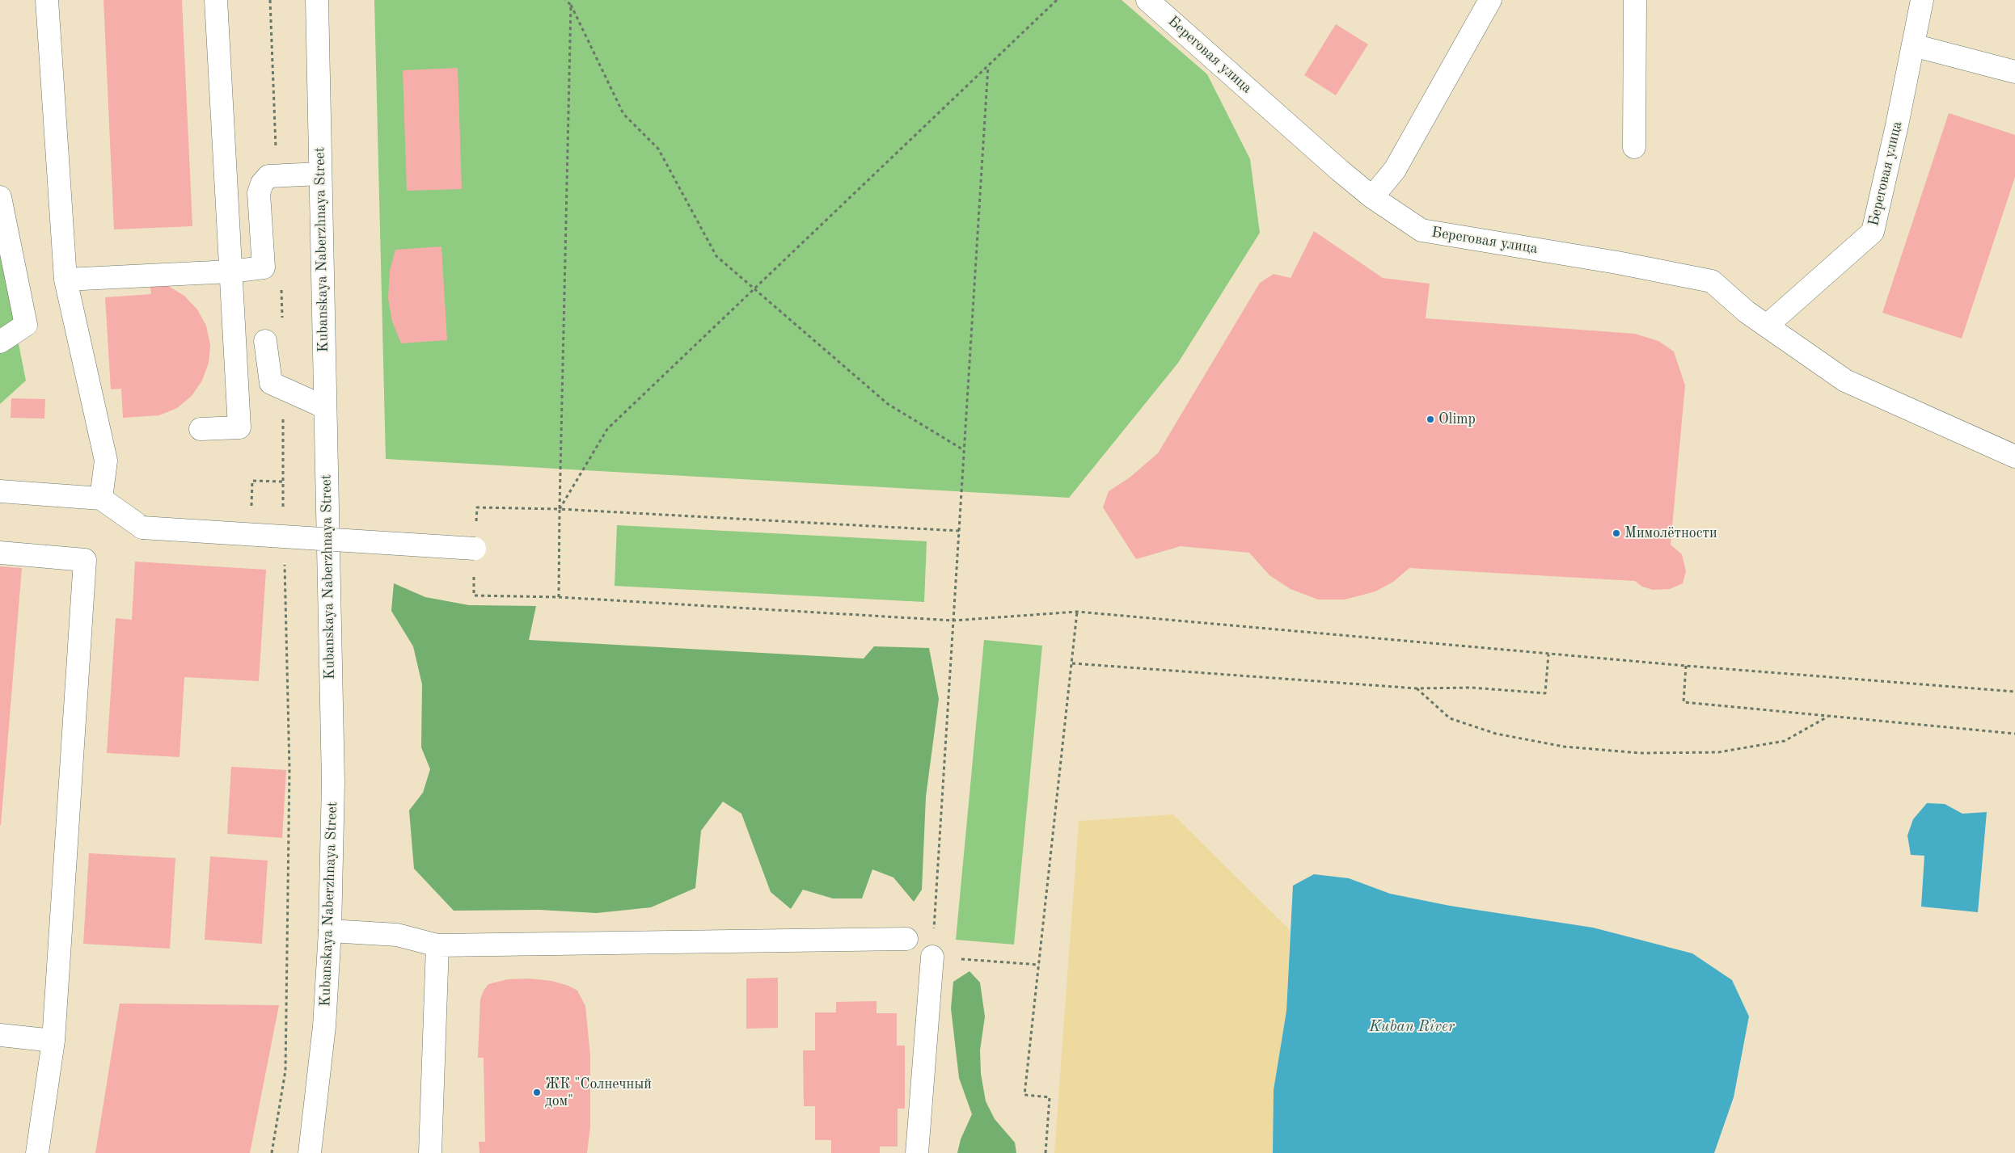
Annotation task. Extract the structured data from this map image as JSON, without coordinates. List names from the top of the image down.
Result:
{
  "streets": {
    "street": ["Береговая улица", "Kubanskaya Naberzhnaya Street"]
  },
  "water": ["Kuban River"],
  "places": ["Olimp", "Мимолётности", "ЖК \"Солнечный дом\""]
}
